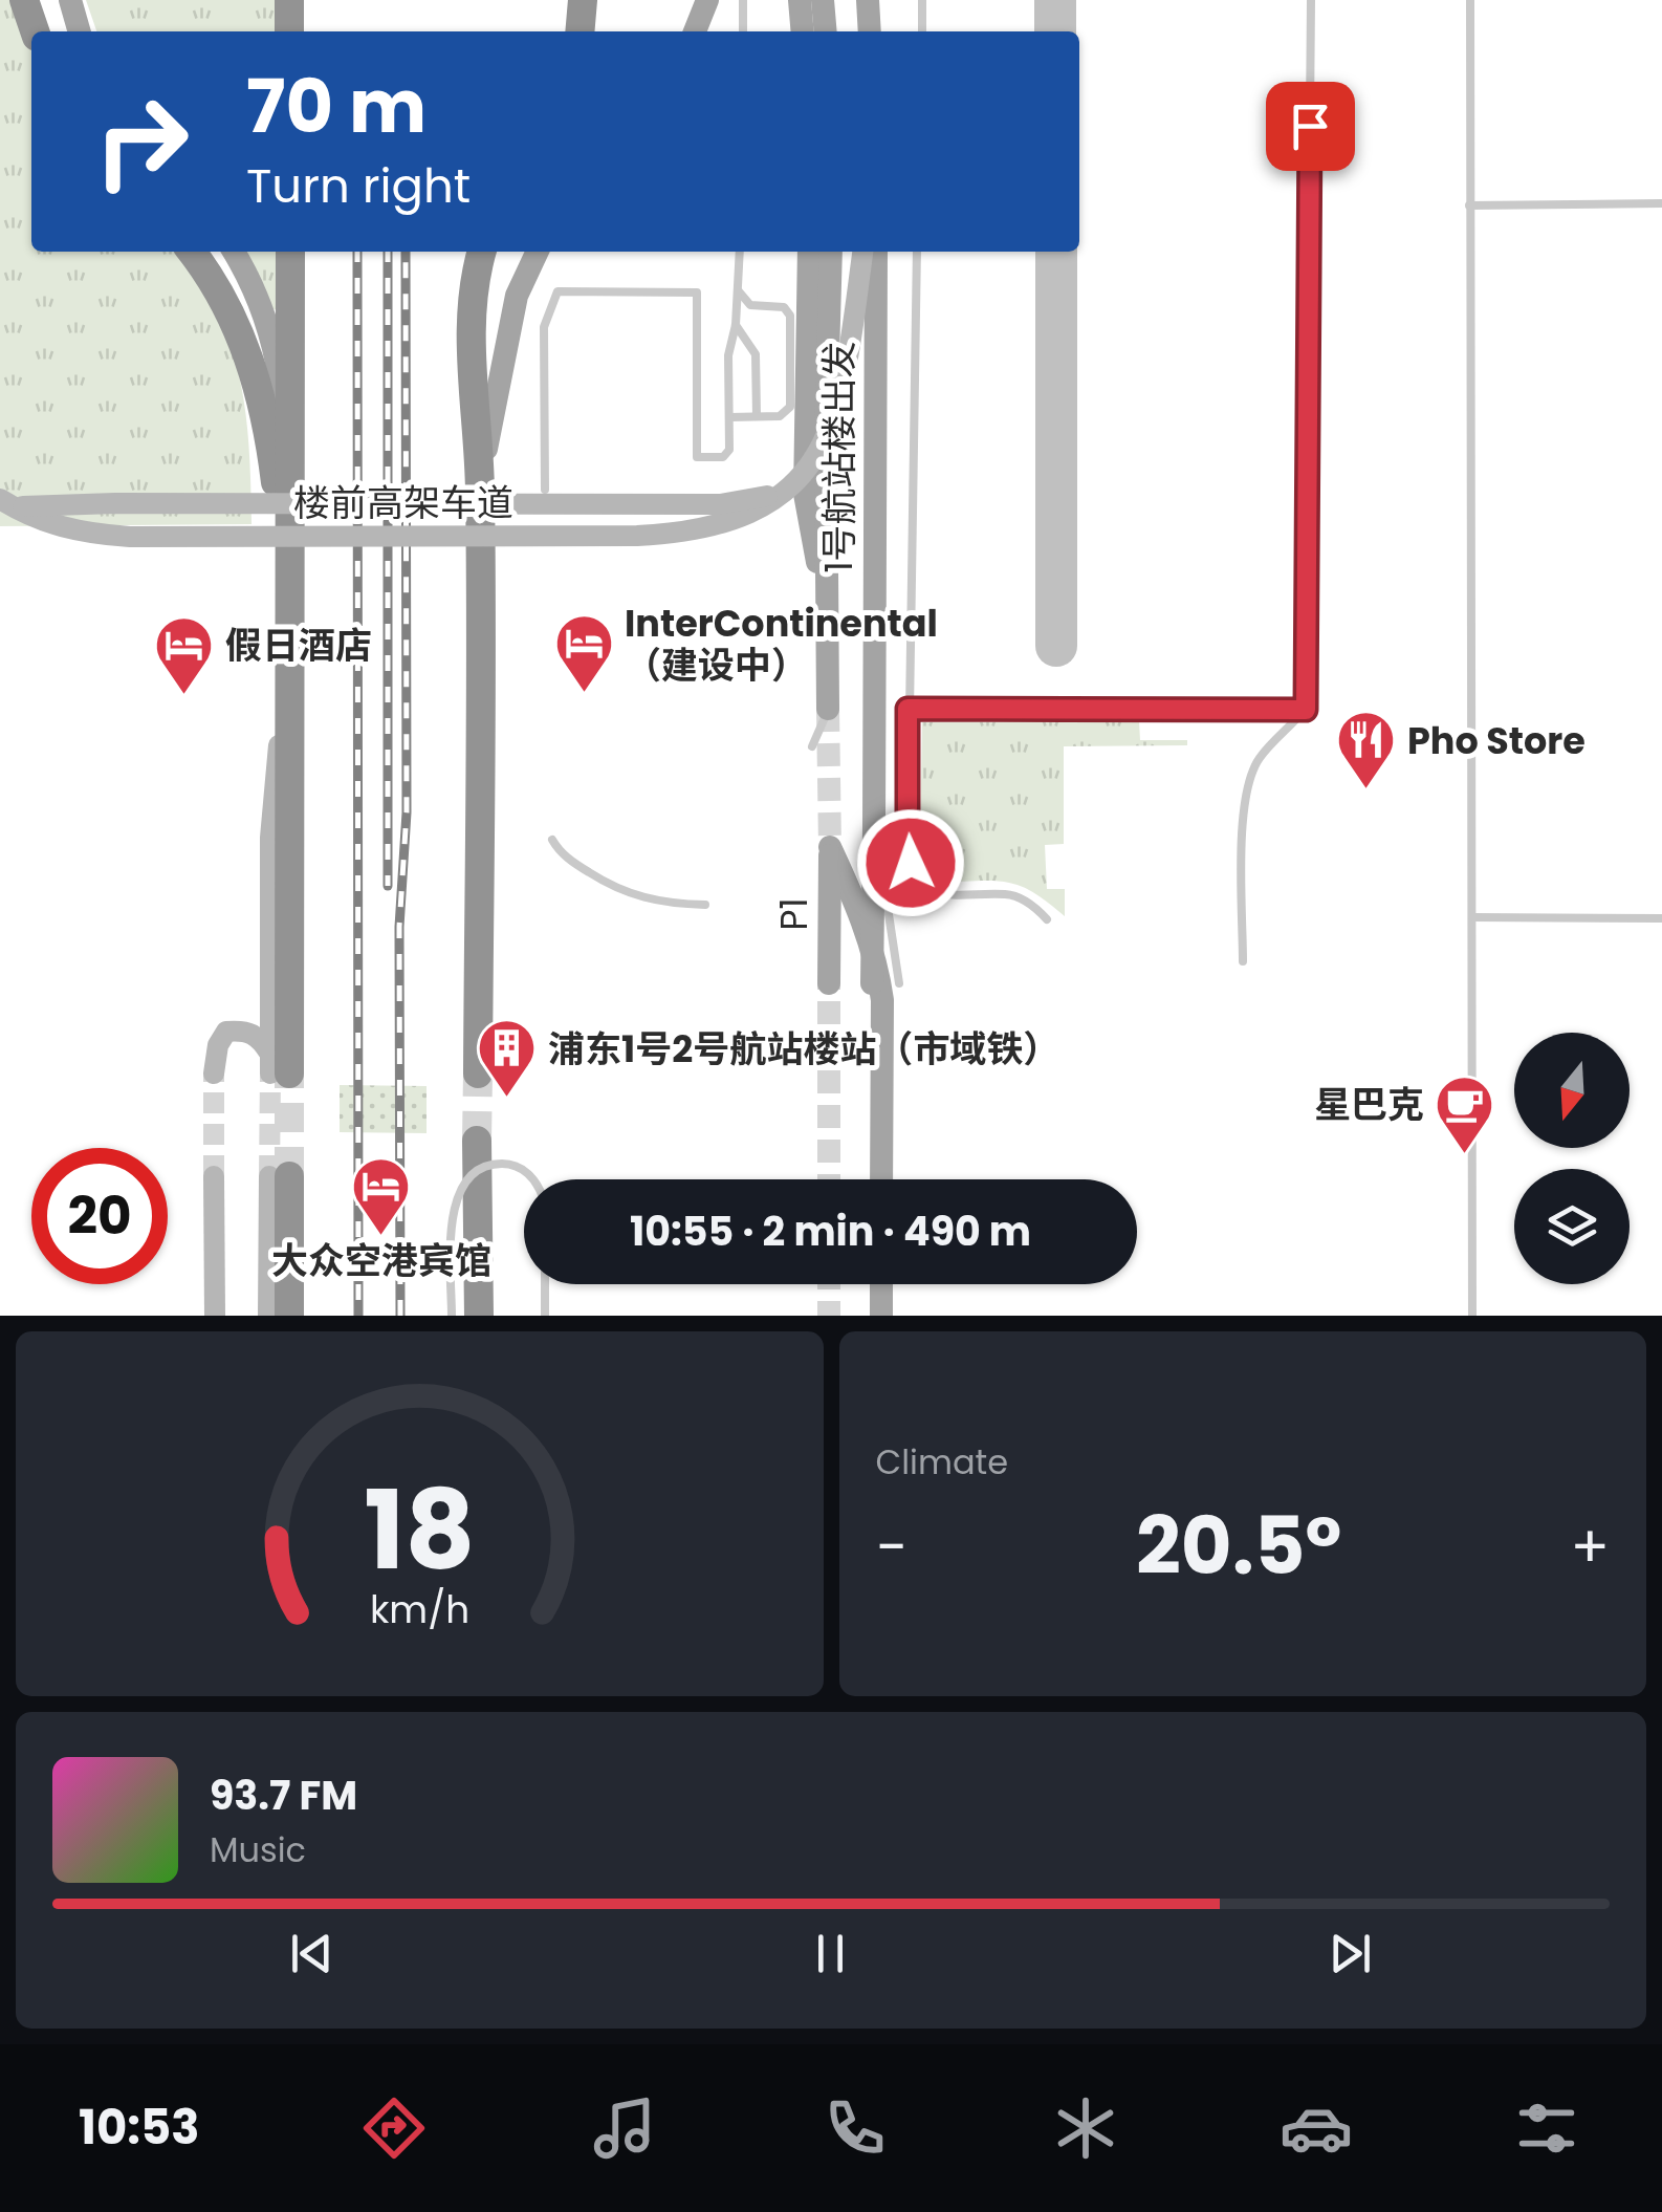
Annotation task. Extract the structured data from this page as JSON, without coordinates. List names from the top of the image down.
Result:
{
  "streets": {
    "main road": ["1号航站楼出发", "P1"],
    "street": ["楼前高架车道"]
  },
  "places": {
    "hotel": ["InterContinental （建设中）", "假日酒店", "大众空港宾馆"],
    "restaurant": ["Pho Store"],
    "building": ["浦东1号2号航站楼站（市域铁）"],
    "cafe": ["星巴克"]
  },
  "north": "bottom",
  "page": {
    "turn": ["70 m", "Turn right"],
    "limit": "20",
    "trip": "10:55 · 2 min · 490 m",
    "tile": "Climate",
    "heat": ["−", "20.5°", "+"],
    "song": ["93.7 FM", "Music"],
    "tabs": "10:53",
    "gauge": ["18", "km/h"]
  }
}
